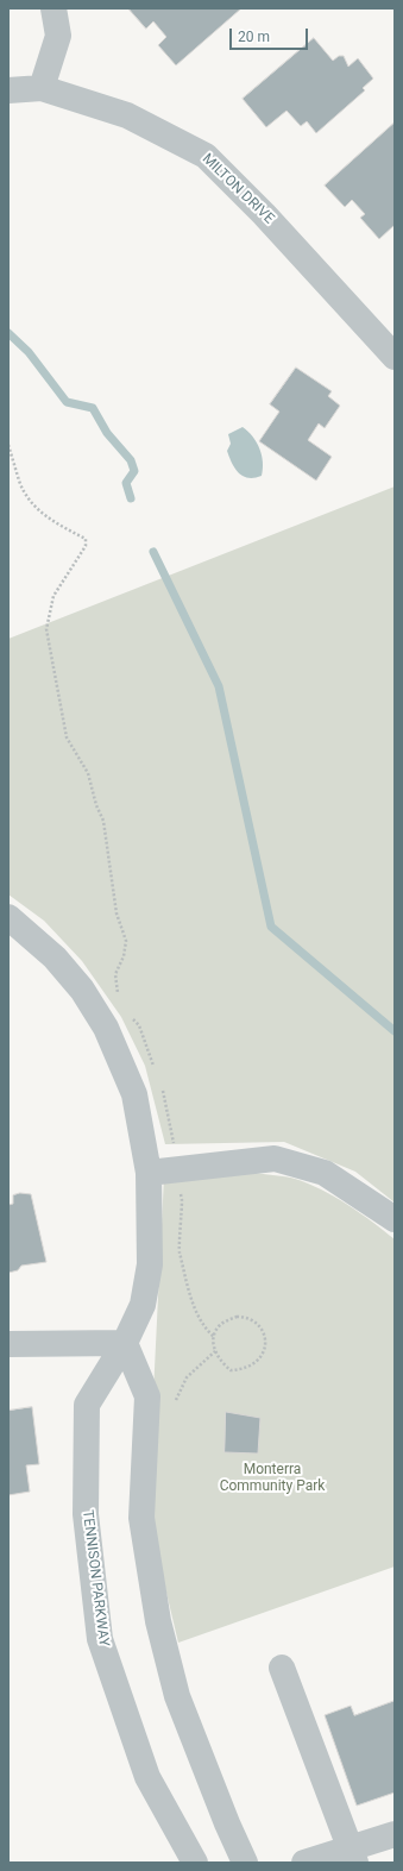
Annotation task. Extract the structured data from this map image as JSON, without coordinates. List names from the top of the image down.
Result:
{
  "streets": {
    "street": ["MILTON DRIVE", "TENNISON PARKWAY"]
  },
  "parks": ["Monterra Community Park"],
  "scale_bar": "20 m"
}
